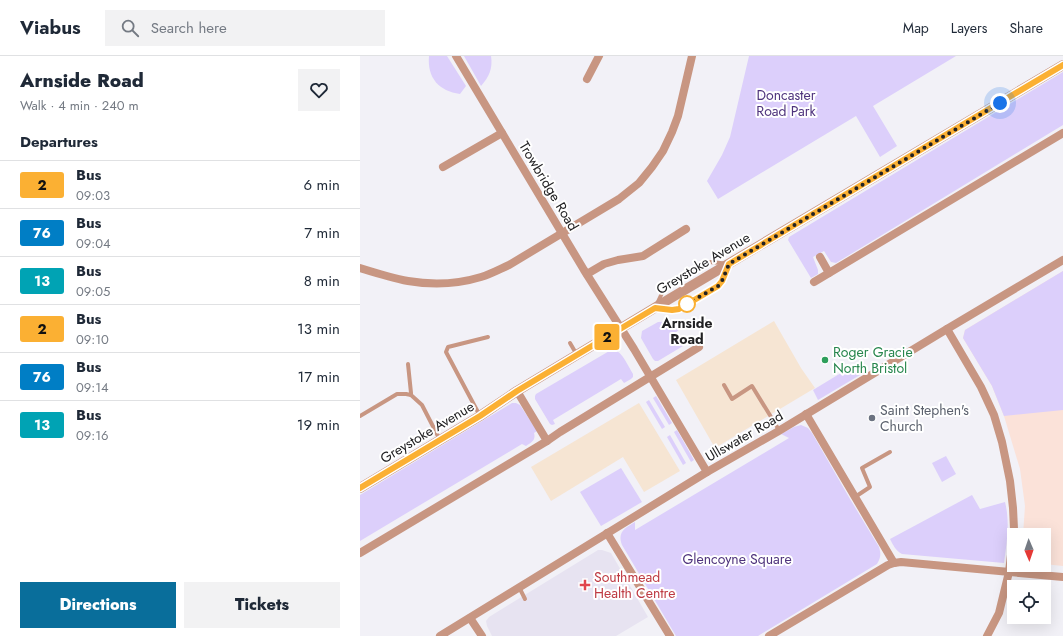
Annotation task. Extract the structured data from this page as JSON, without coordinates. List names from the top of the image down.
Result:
{
  "streets": {
    "street": ["Trowbridge Road", "Greystoke Avenue", "Ullswater Road"]
  },
  "crossings": [
    ["Trowbridge Road", "Greystoke Avenue"]
  ],
  "parks": ["Doncaster Road Park", "Glencoyne Square"],
  "places": {
    "other": ["Arnside Road", "Roger Gracie North Bristol", "Saint Stephen's Church"],
    "health": ["Southmead Health Centre"]
  },
  "lines": ["bus line 2"],
  "north": "bottom",
  "page": {
    "header": "Viabus",
    "search": "Search here",
    "nav": ["Map", "Layers", "Share"],
    "heading": [
      ["Arnside Road", "Walk · 4 min · 240 m"],
      "Departures"
    ],
    "on_map": "2",
    "list": [
      {
        "mark": "2",
        "name": "Bus",
        "note": "09:03",
        "value": "6 min"
      },
      {
        "mark": "76",
        "name": "Bus",
        "note": "09:04",
        "value": "7 min"
      },
      {
        "mark": "13",
        "name": "Bus",
        "note": "09:05",
        "value": "8 min"
      },
      {
        "mark": "2",
        "name": "Bus",
        "note": "09:10",
        "value": "13 min"
      },
      {
        "mark": "76",
        "name": "Bus",
        "note": "09:14",
        "value": "17 min"
      },
      {
        "mark": "13",
        "name": "Bus",
        "note": "09:16",
        "value": "19 min"
      }
    ],
    "buttons": ["Directions", "Tickets"]
  }
}
